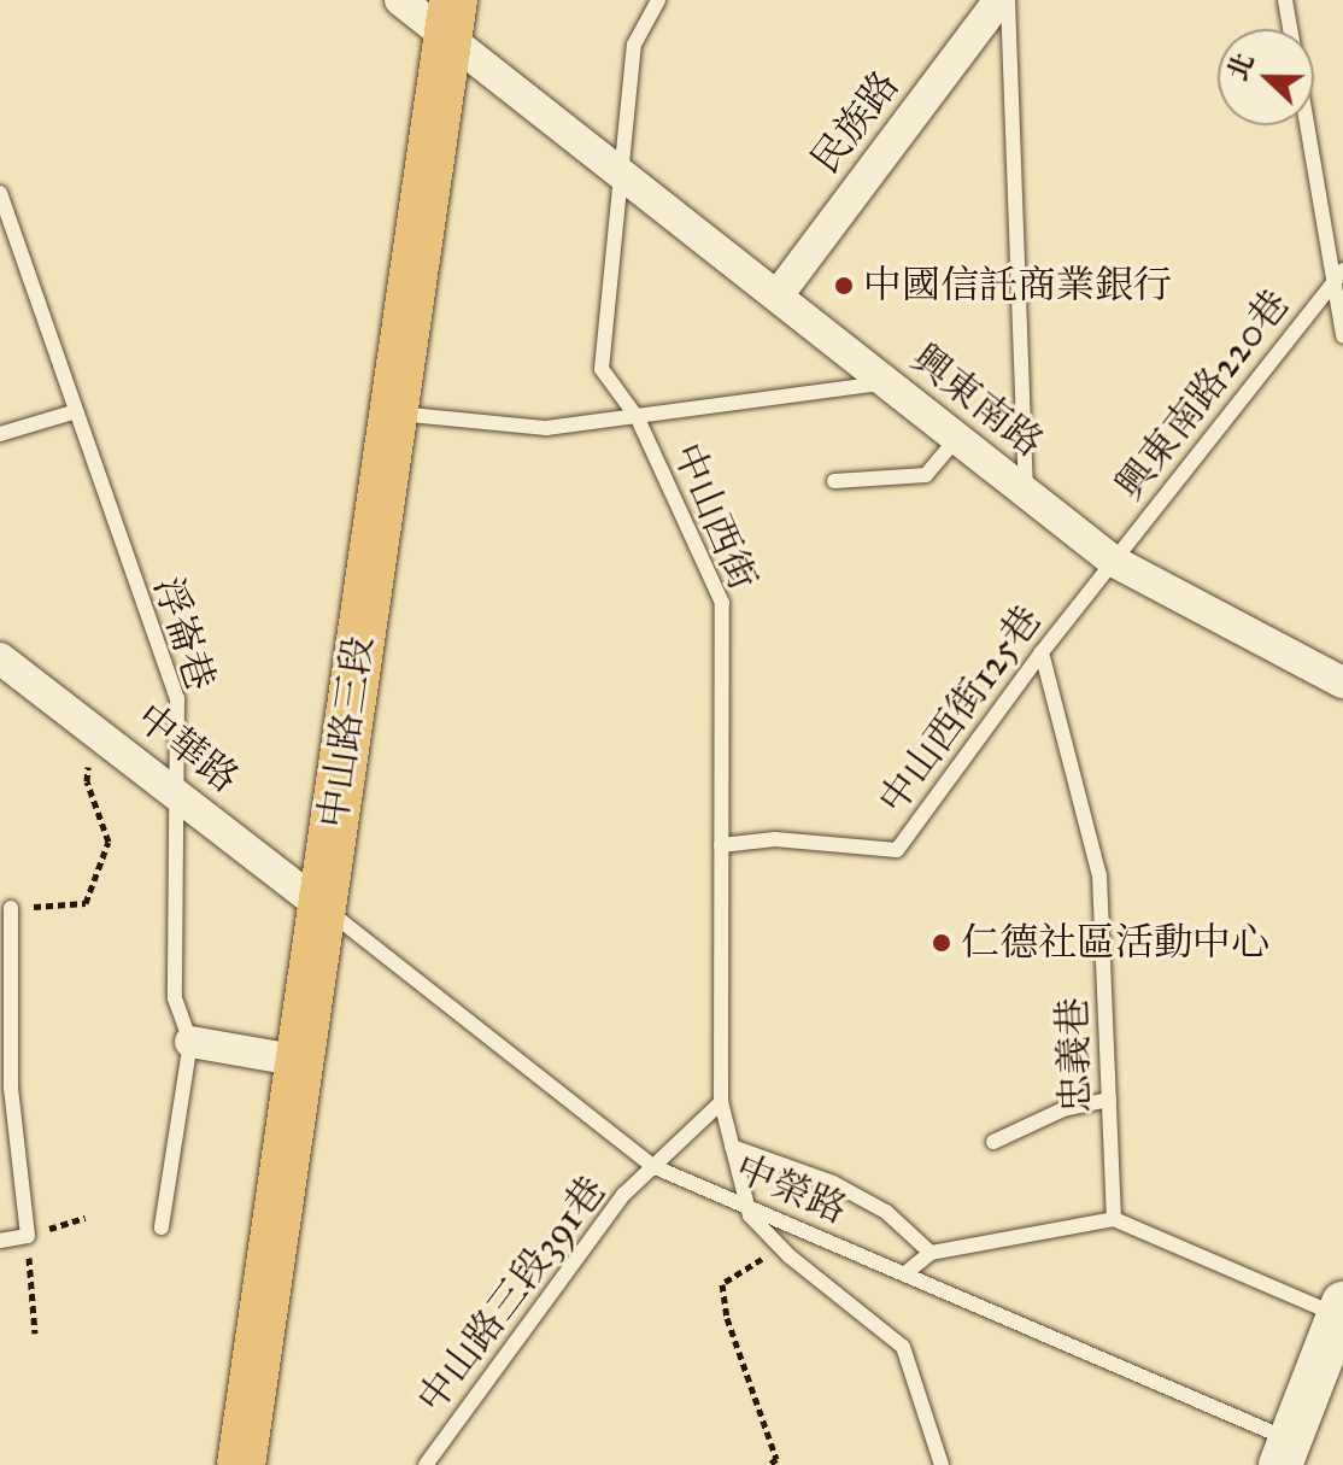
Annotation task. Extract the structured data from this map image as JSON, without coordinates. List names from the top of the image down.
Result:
{
  "streets": {
    "main road": ["中山路三段"],
    "street": ["民族路", "興東南路", "中華路"],
    "lane": [
      "興東南路220巷",
      "中山西街",
      "浮崙巷",
      "中山西街125巷",
      "忠義巷",
      "中榮路",
      "中山路三段391巷"
    ]
  },
  "crossings": [
    ["民族路", "興東南路"],
    ["興東南路220巷", "興東南路"],
    ["興東南路220巷", "中山西街125巷"],
    ["興東南路", "中山西街"],
    ["興東南路", "中山西街125巷"],
    ["興東南路", "中山路三段"],
    ["中山西街", "中山西街125巷"],
    ["中山西街", "中榮路"],
    ["浮崙巷", "中華路"],
    ["中山西街125巷", "忠義巷"],
    ["中山路三段", "中華路"],
    ["中山路三段", "中榮路"],
    ["中華路", "中榮路"],
    ["中榮路", "中山路三段391巷"]
  ],
  "places": ["中國信託商業銀行", "仁德社區活動中心"],
  "north": "left"
}
